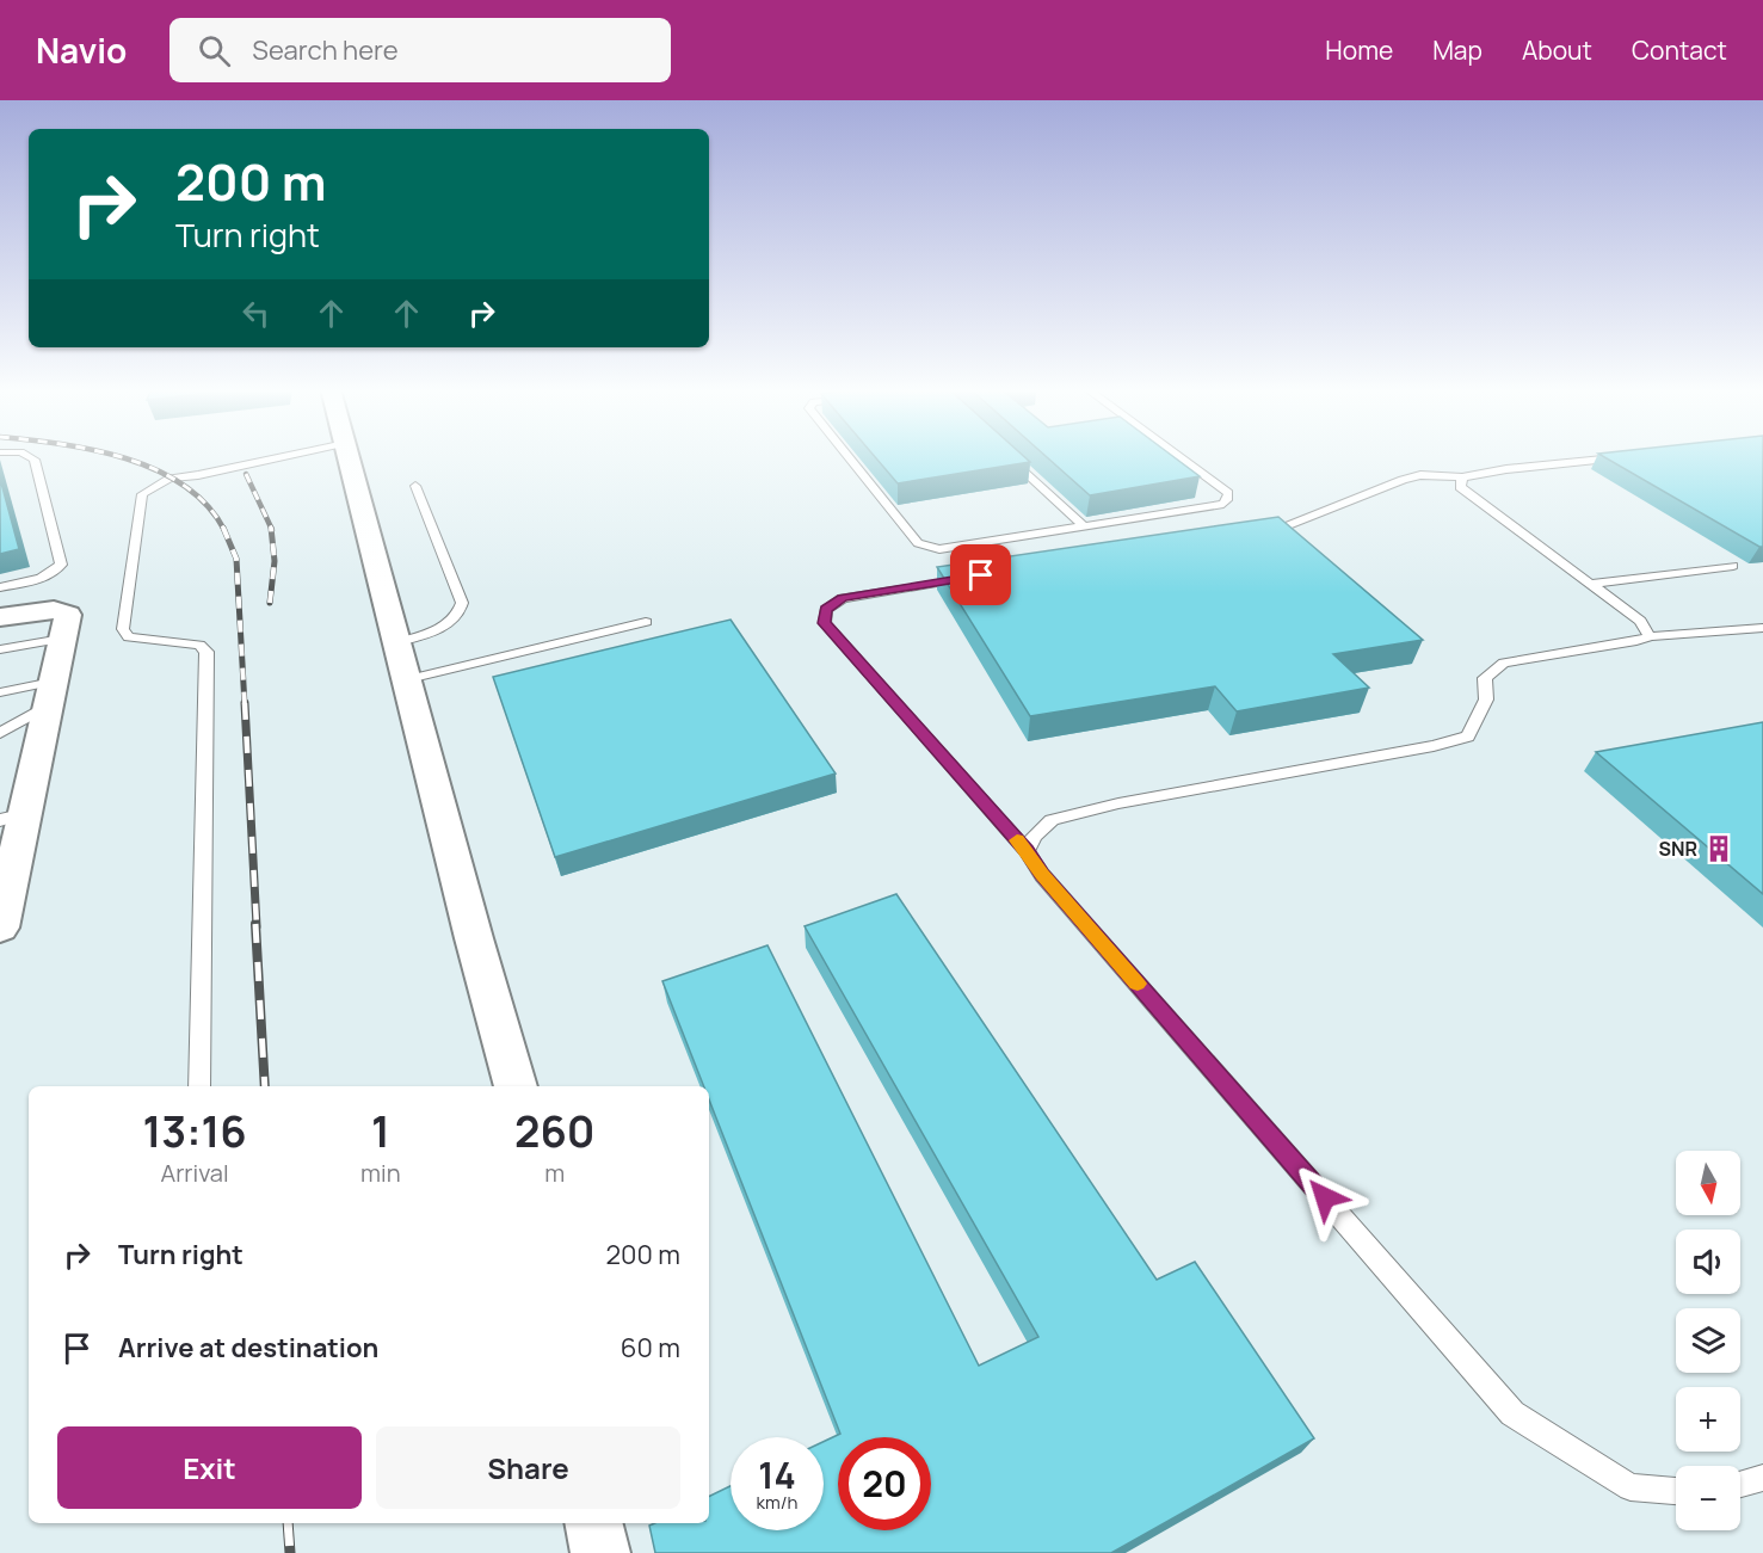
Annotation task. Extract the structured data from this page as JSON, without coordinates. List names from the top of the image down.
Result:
{
  "places": {
    "building": ["SNR"]
  },
  "north": "bottom",
  "page": {
    "header": "Navio",
    "search": "Search here",
    "nav": [
      "Home",
      "Map",
      "About",
      "Contact"
    ],
    "turn": ["200 m", "Turn right"],
    "eta": [
      "13:16",
      "Arrival",
      "1",
      "min",
      "260",
      "m"
    ],
    "map_buttons": ["+", "−"],
    "list": [
      {
        "name": "Turn right",
        "value": "200 m"
      },
      {
        "name": "Arrive at destination",
        "value": "60 m"
      }
    ],
    "buttons": ["Exit", "Share"],
    "speed": "14 km/h",
    "limit": "20"
  }
}
